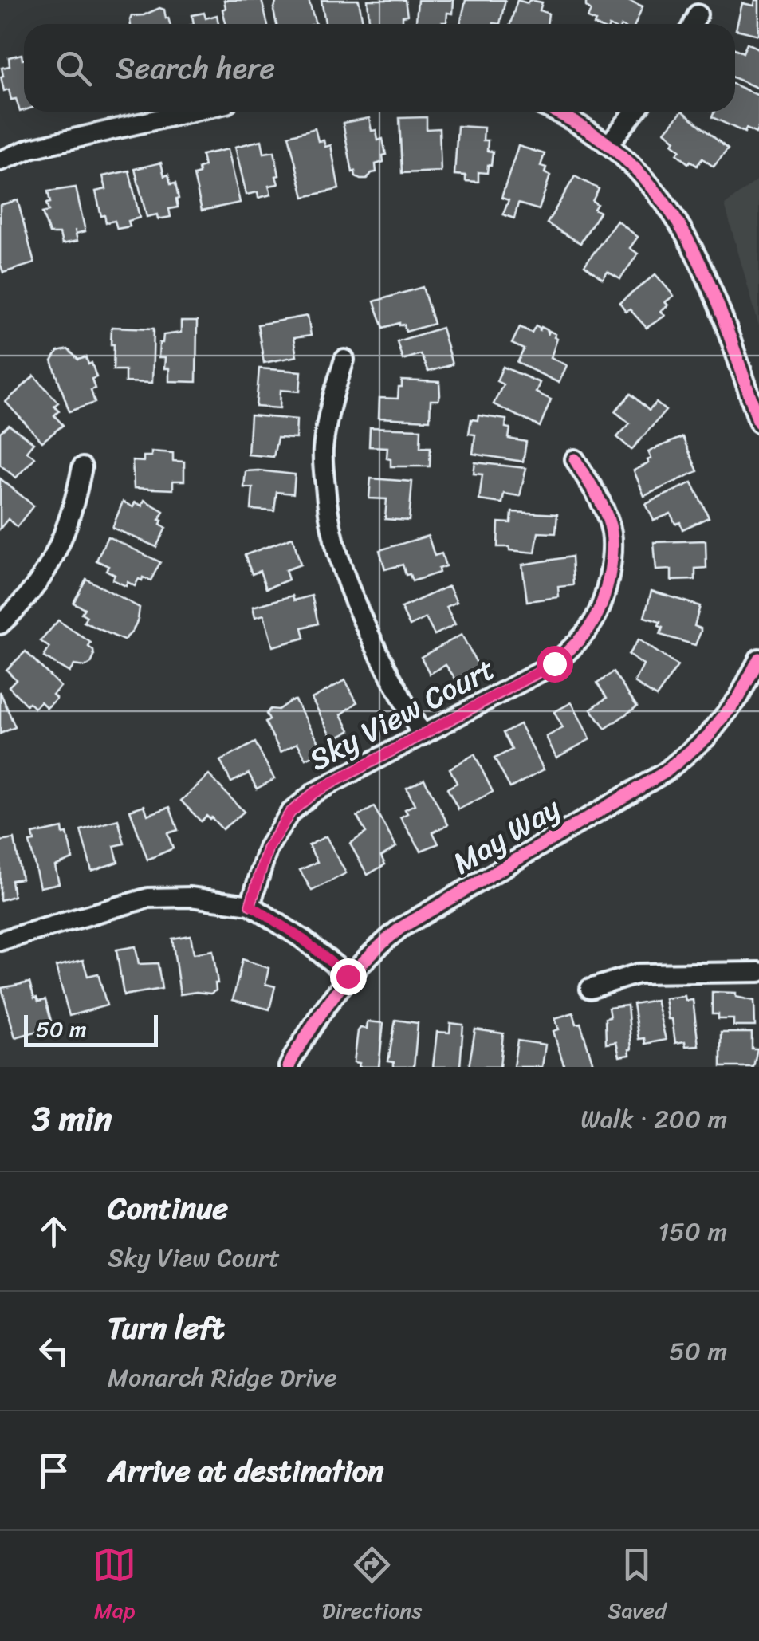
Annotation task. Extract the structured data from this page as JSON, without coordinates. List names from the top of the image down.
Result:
{
  "streets": {
    "street": ["Sky View Court", "May Way"]
  },
  "scale_bar": "50 m",
  "page": {
    "search": "Search here",
    "scale": "50 m",
    "heading": ["3 min", "Walk · 200 m"],
    "list": [
      ["Continue", "Sky View Court", "150 m"],
      ["Turn left", "Monarch Ridge Drive", "50 m"],
      "Arrive at destination"
    ],
    "nav": ["Map", "Directions", "Saved"]
  }
}
